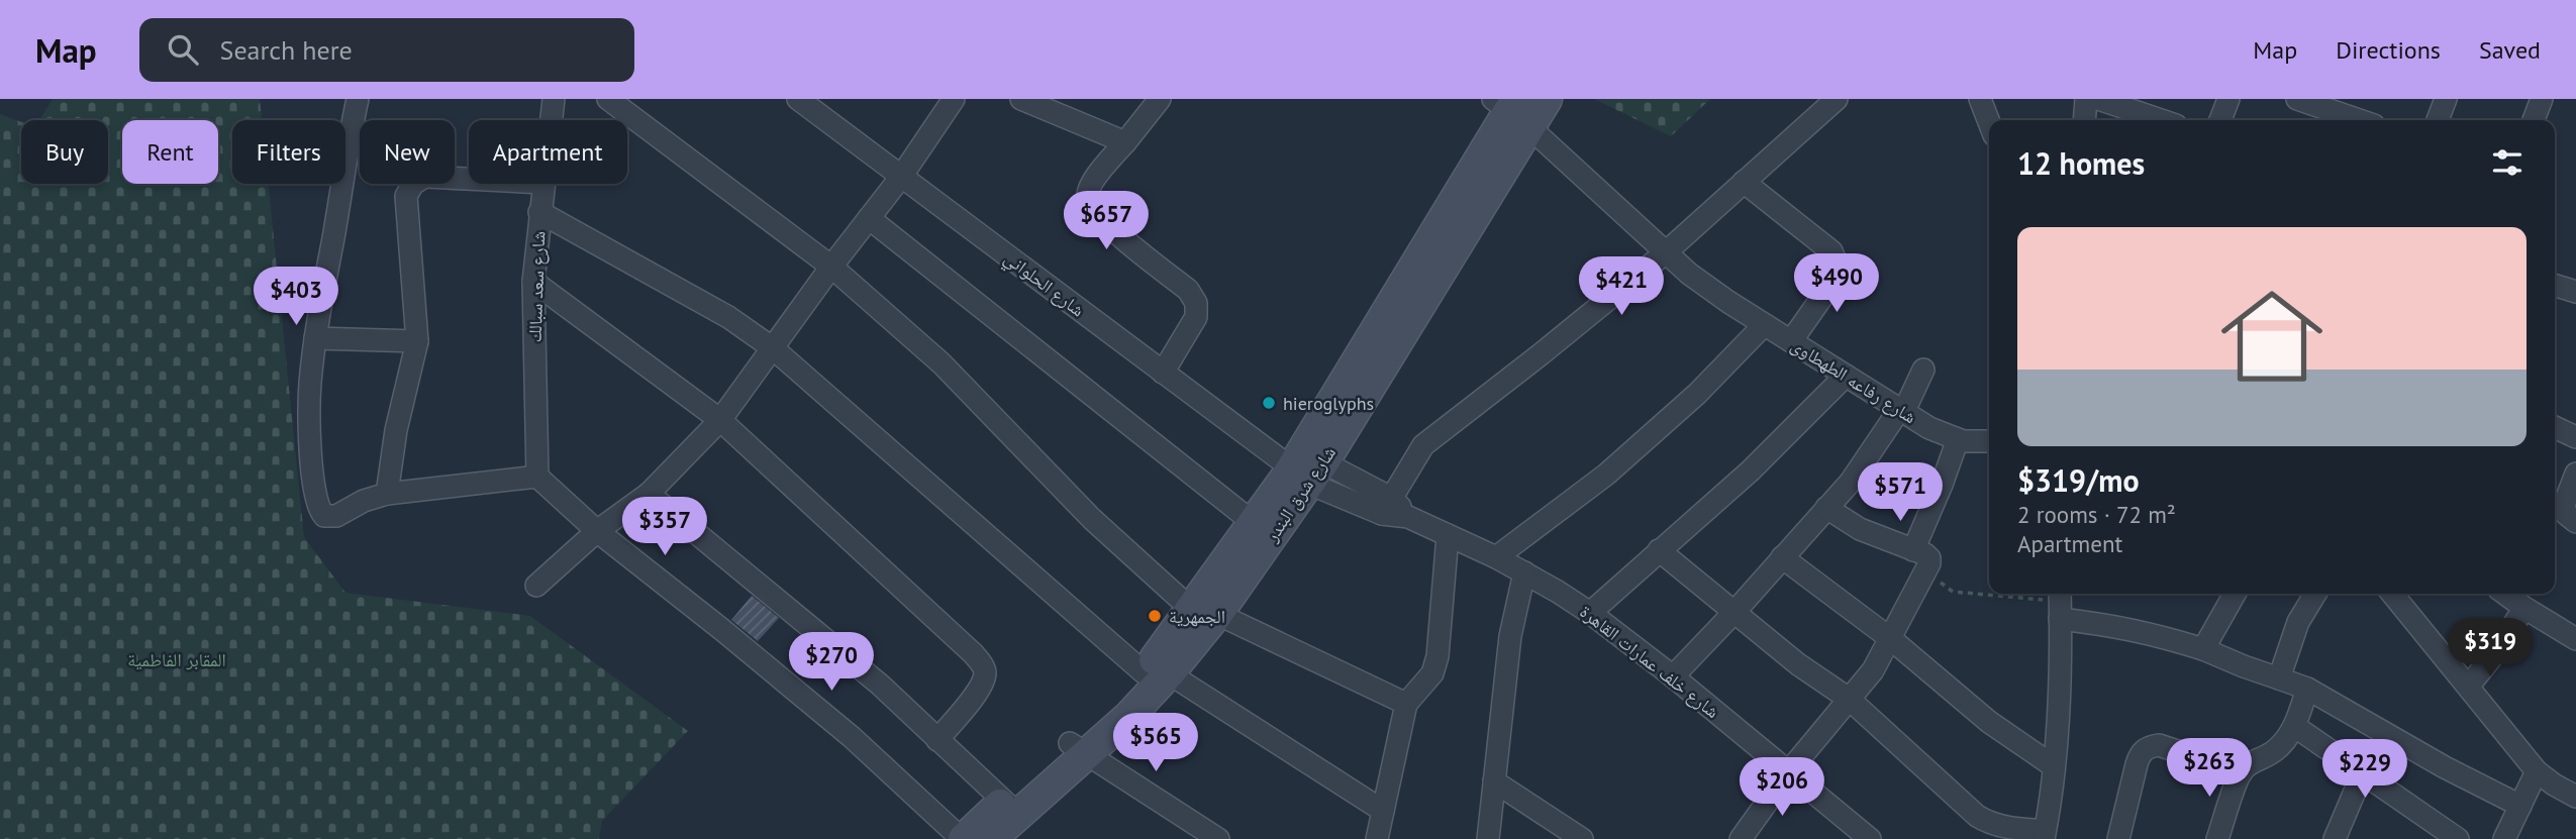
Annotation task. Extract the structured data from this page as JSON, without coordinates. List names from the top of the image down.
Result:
{
  "streets": {
    "main road": ["شارع شرق البندر"],
    "street": [
      "شارع الحلواني",
      "شارع سعد سبالك",
      "شارع رفاعه الطهطاوى",
      "شارع خلف عمارات القاهرة"
    ]
  },
  "crossings": [
    ["شارع الحلواني", "شارع شرق البندر"],
    ["شارع الحلواني", "شارع خلف عمارات القاهرة"],
    ["شارع رفاعه الطهطاوى", "شارع شرق البندر"],
    ["شارع شرق البندر", "شارع خلف عمارات القاهرة"]
  ],
  "parks": ["المقابر الفاطمية"],
  "places": ["hieroglyphs", "الجمهرية"],
  "page": {
    "header": "Map",
    "search": "Search here",
    "nav": ["Map", "Directions", "Saved"],
    "chip": [
      "Buy",
      "Rent",
      "Filters",
      "New",
      "Apartment"
    ],
    "heading": "12 homes",
    "price": [
      "$657",
      "$490",
      "$421",
      "$403",
      "$571",
      "$357",
      "$319",
      "$270",
      "$565",
      "$263",
      "$229",
      "$206"
    ],
    "list": [
      {
        "name": "$319/mo",
        "note": "2 rooms · 72 m² · Apartment"
      }
    ]
  }
}
